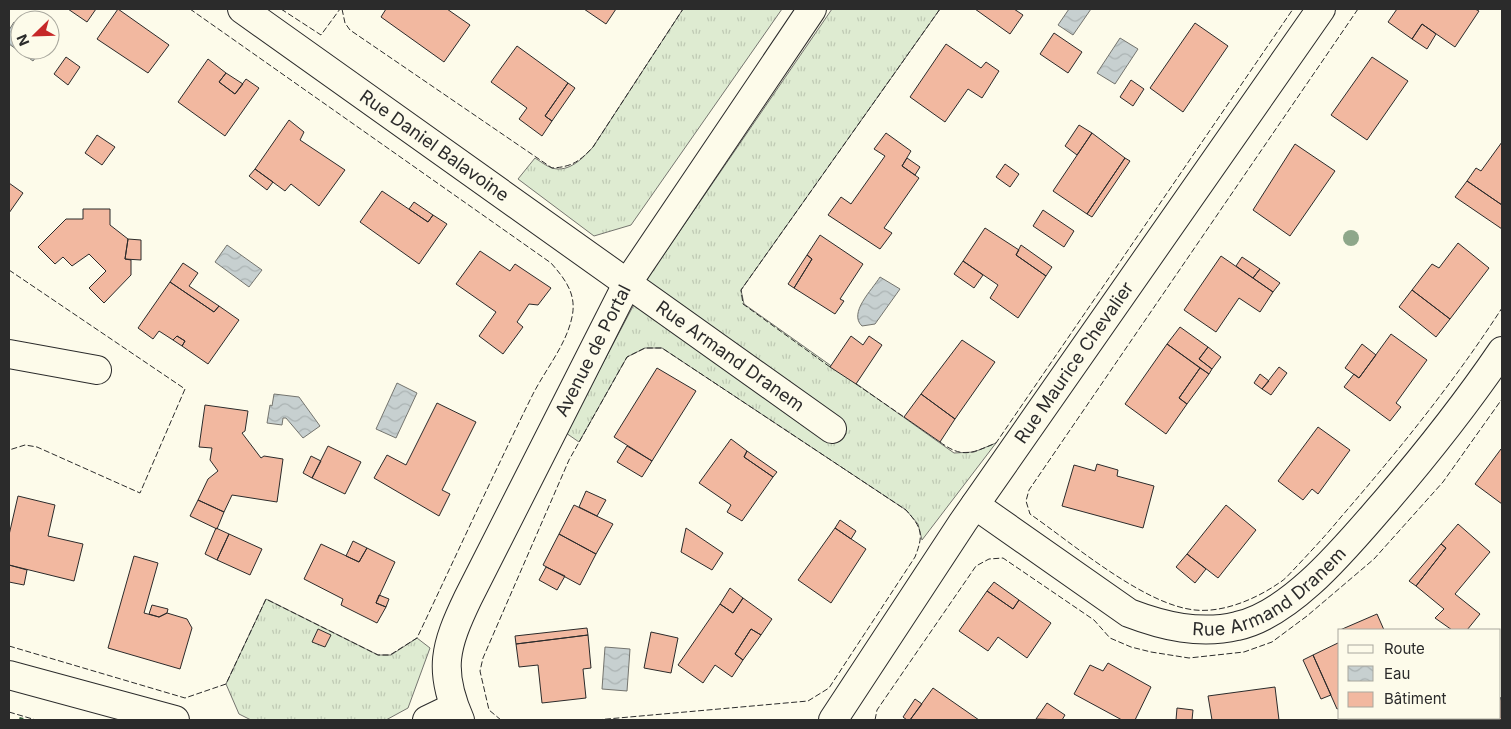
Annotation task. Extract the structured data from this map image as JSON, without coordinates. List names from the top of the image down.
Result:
{
  "streets": {
    "street": [
      "Rue Daniel Balavoine",
      "Avenue de Portal",
      "Rue Armand Dranem",
      "Rue Maurice Chevalier"
    ]
  },
  "crossings": [
    ["Rue Daniel Balavoine", "Avenue de Portal"],
    ["Rue Daniel Balavoine", "Rue Armand Dranem"],
    ["Avenue de Portal", "Rue Armand Dranem"],
    ["Rue Armand Dranem", "Rue Maurice Chevalier"]
  ],
  "legend": ["Route", "Eau", "Bâtiment"],
  "north": "bottom left"
}
